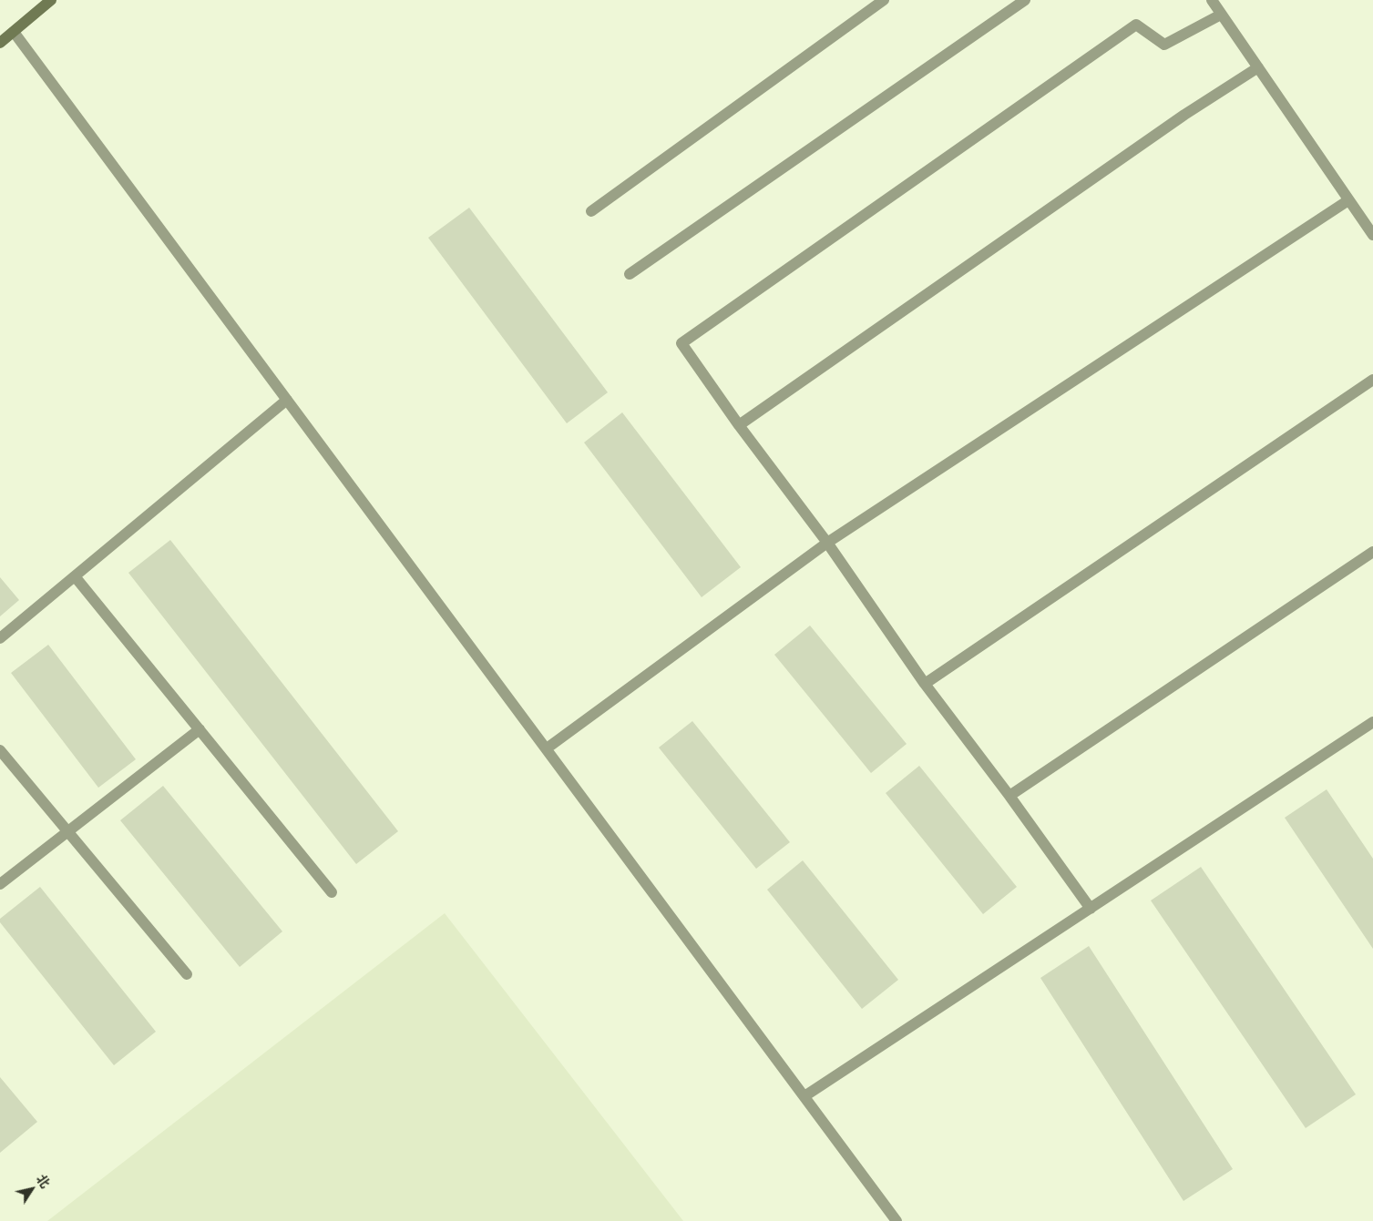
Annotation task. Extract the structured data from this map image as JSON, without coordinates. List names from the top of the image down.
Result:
{
  "north": "top right"
}
